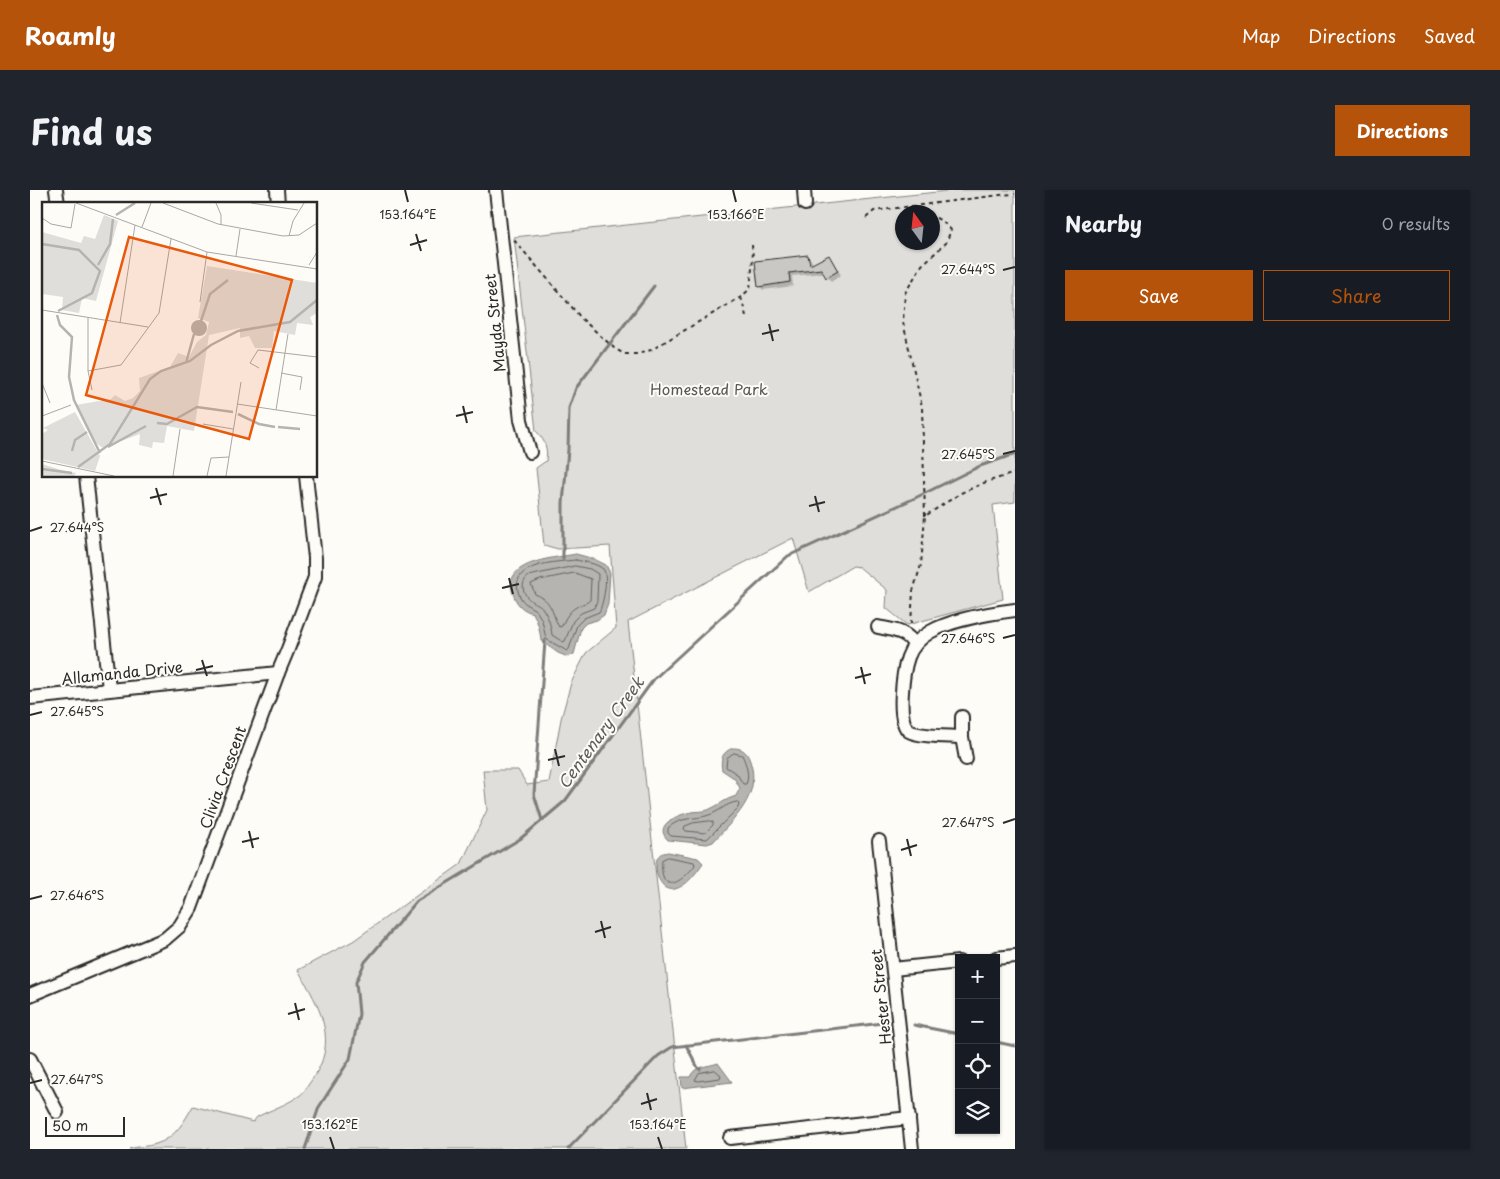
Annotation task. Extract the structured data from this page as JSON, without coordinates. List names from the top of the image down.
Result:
{
  "streets": {
    "street": [
      "Mayda Street",
      "Allamanda Drive",
      "Clivia Crescent",
      "Hester Street"
    ]
  },
  "crossings": [
    ["Allamanda Drive", "Clivia Crescent"]
  ],
  "water": ["Centenary Creek"],
  "parks": ["Homestead Park"],
  "scale_bar": "50 m",
  "north": "top",
  "page": {
    "header": "Roamly",
    "nav": ["Map", "Directions", "Saved"],
    "title": "Find us",
    "buttons": [
      "Directions",
      ["Save", "Share"]
    ],
    "heading": ["Nearby", "0 results"],
    "map_buttons": ["+", "−"],
    "scale": "50 m"
  },
  "coordinates": [
    "153.164°E",
    "153.166°E",
    "27.644°S",
    "27.645°S",
    "27.646°S",
    "27.647°S",
    "153.162°E"
  ]
}
